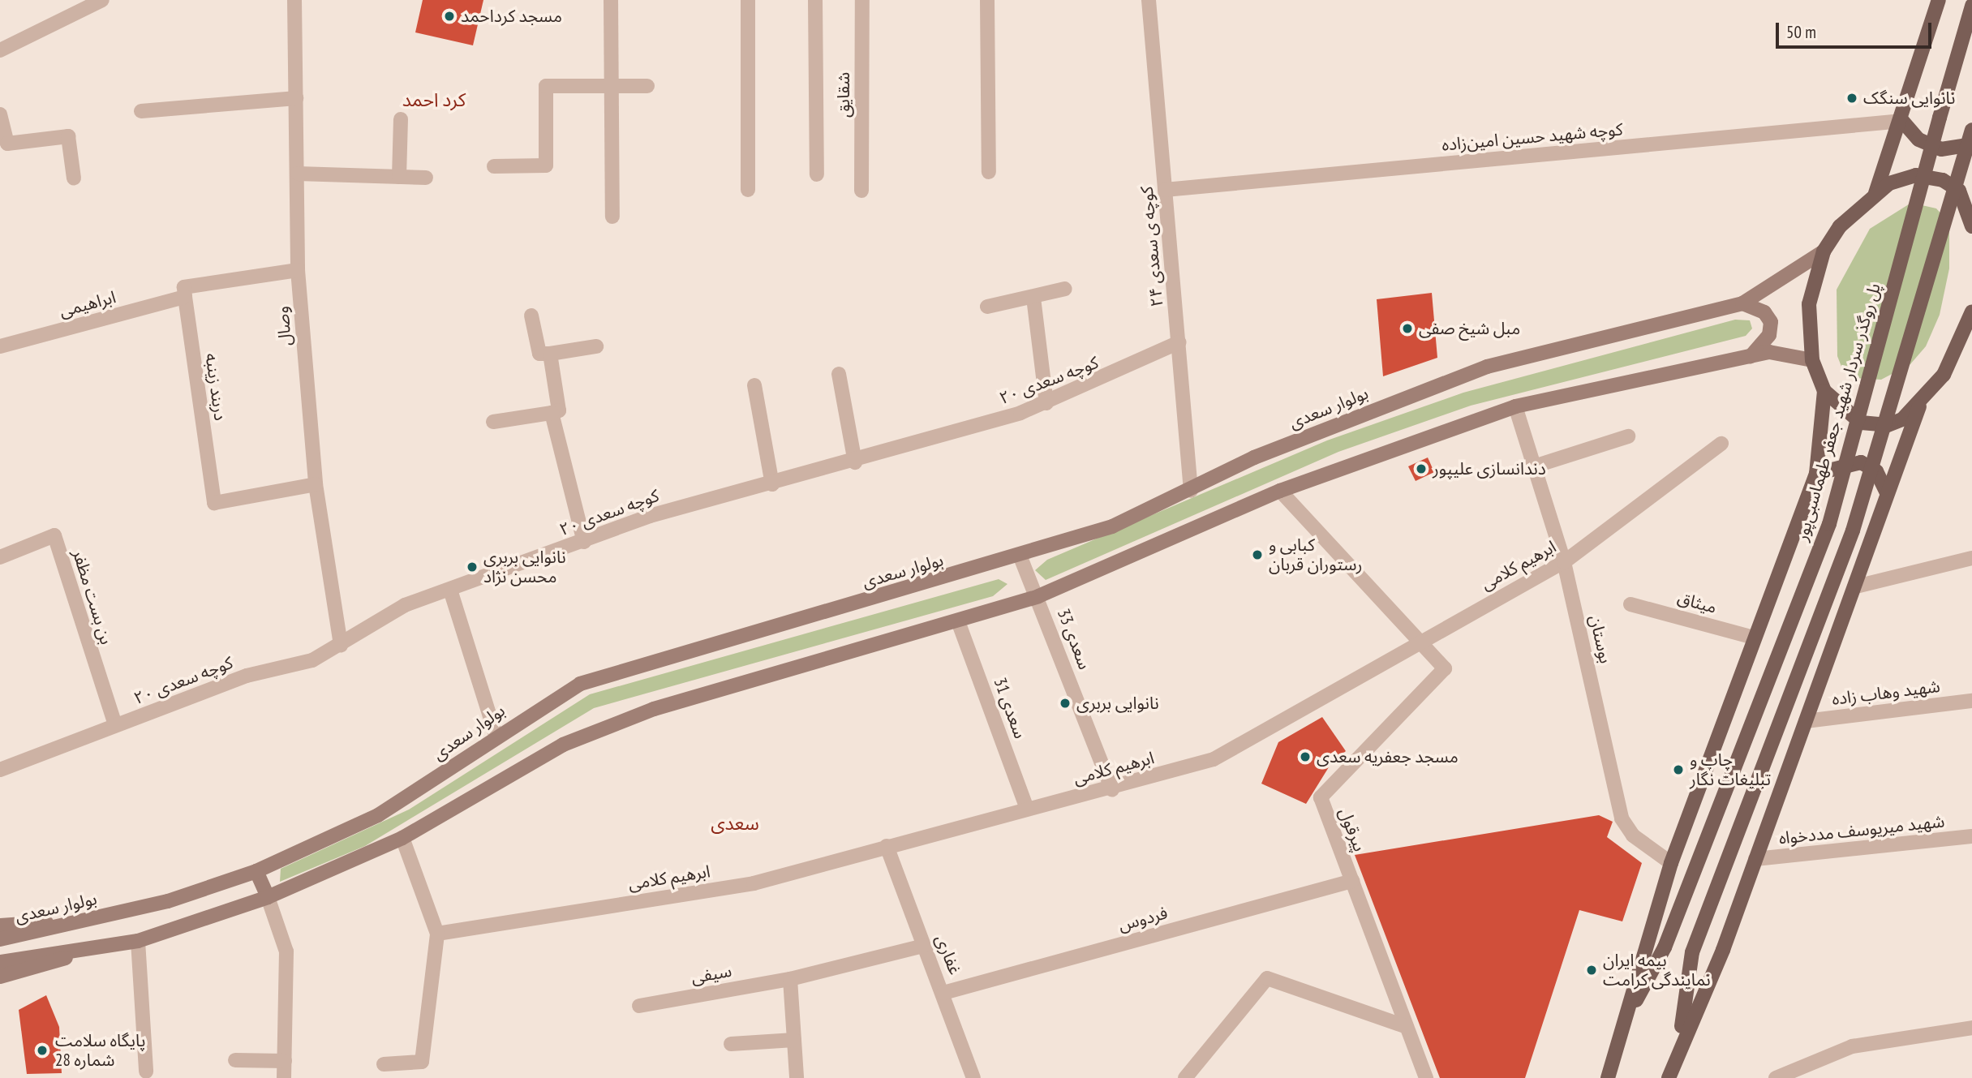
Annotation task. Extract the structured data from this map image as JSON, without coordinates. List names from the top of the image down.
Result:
{
  "streets": {
    "main road": ["بولوار سعدی", "پل روگذر سردار شهید جعفر طهماسبی‌پور"],
    "street": [
      "شقایق",
      "کوچه شهید حسین امین‌زاده",
      "کوچه ی سعدی ۲۴",
      "ابراهیمی",
      "وصال",
      "کوچه سعدی ۲۰",
      "دربند زینبه",
      "ابرهیم کلامی",
      "بن بست مظفر",
      "میثاق",
      "سعدی 33",
      "بوستان",
      "شهید وهاب زاده",
      "سعدی 31",
      "پیرقول",
      "شهید میریوسف مددخواه",
      "فردوس",
      "غفاری",
      "سیفی"
    ]
  },
  "crossings": [
    ["کوچه شهید حسین امین‌زاده", "کوچه ی سعدی ۲۴"],
    ["کوچه ی سعدی ۲۴", "کوچه سعدی ۲۰"],
    ["کوچه ی سعدی ۲۴", "بولوار سعدی"],
    ["ابراهیمی", "دربند زینبه"],
    ["وصال", "کوچه سعدی ۲۰"],
    ["وصال", "دربند زینبه"],
    ["کوچه سعدی ۲۰", "بن بست مظفر"],
    ["بولوار سعدی", "سعدی 33"],
    ["ابرهیم کلامی", "سعدی 33"],
    ["ابرهیم کلامی", "بوستان"],
    ["ابرهیم کلامی", "سعدی 31"],
    ["ابرهیم کلامی", "پیرقول"],
    ["ابرهیم کلامی", "غفاری"],
    ["پیرقول", "فردوس"],
    ["فردوس", "غفاری"],
    ["غفاری", "سیفی"]
  ],
  "districts": ["کرد احمد", "سعدی"],
  "places": [
    "مسجد کرداحمد",
    "نانوایی سنگک",
    "مبل شیخ صفی",
    "دندانسازی علیپور",
    "کبابی و رستوران قربان",
    "نانوایی بربری محسن نژاد",
    "نانوایی بربری",
    "مسجد جعفریه سعدی",
    "چاپ و تبلیغات نگار",
    "بیمه ایران نمایندگی کرامت",
    "پایگاه سلامت شماره 28"
  ],
  "scale_bar": "50 m"
}
